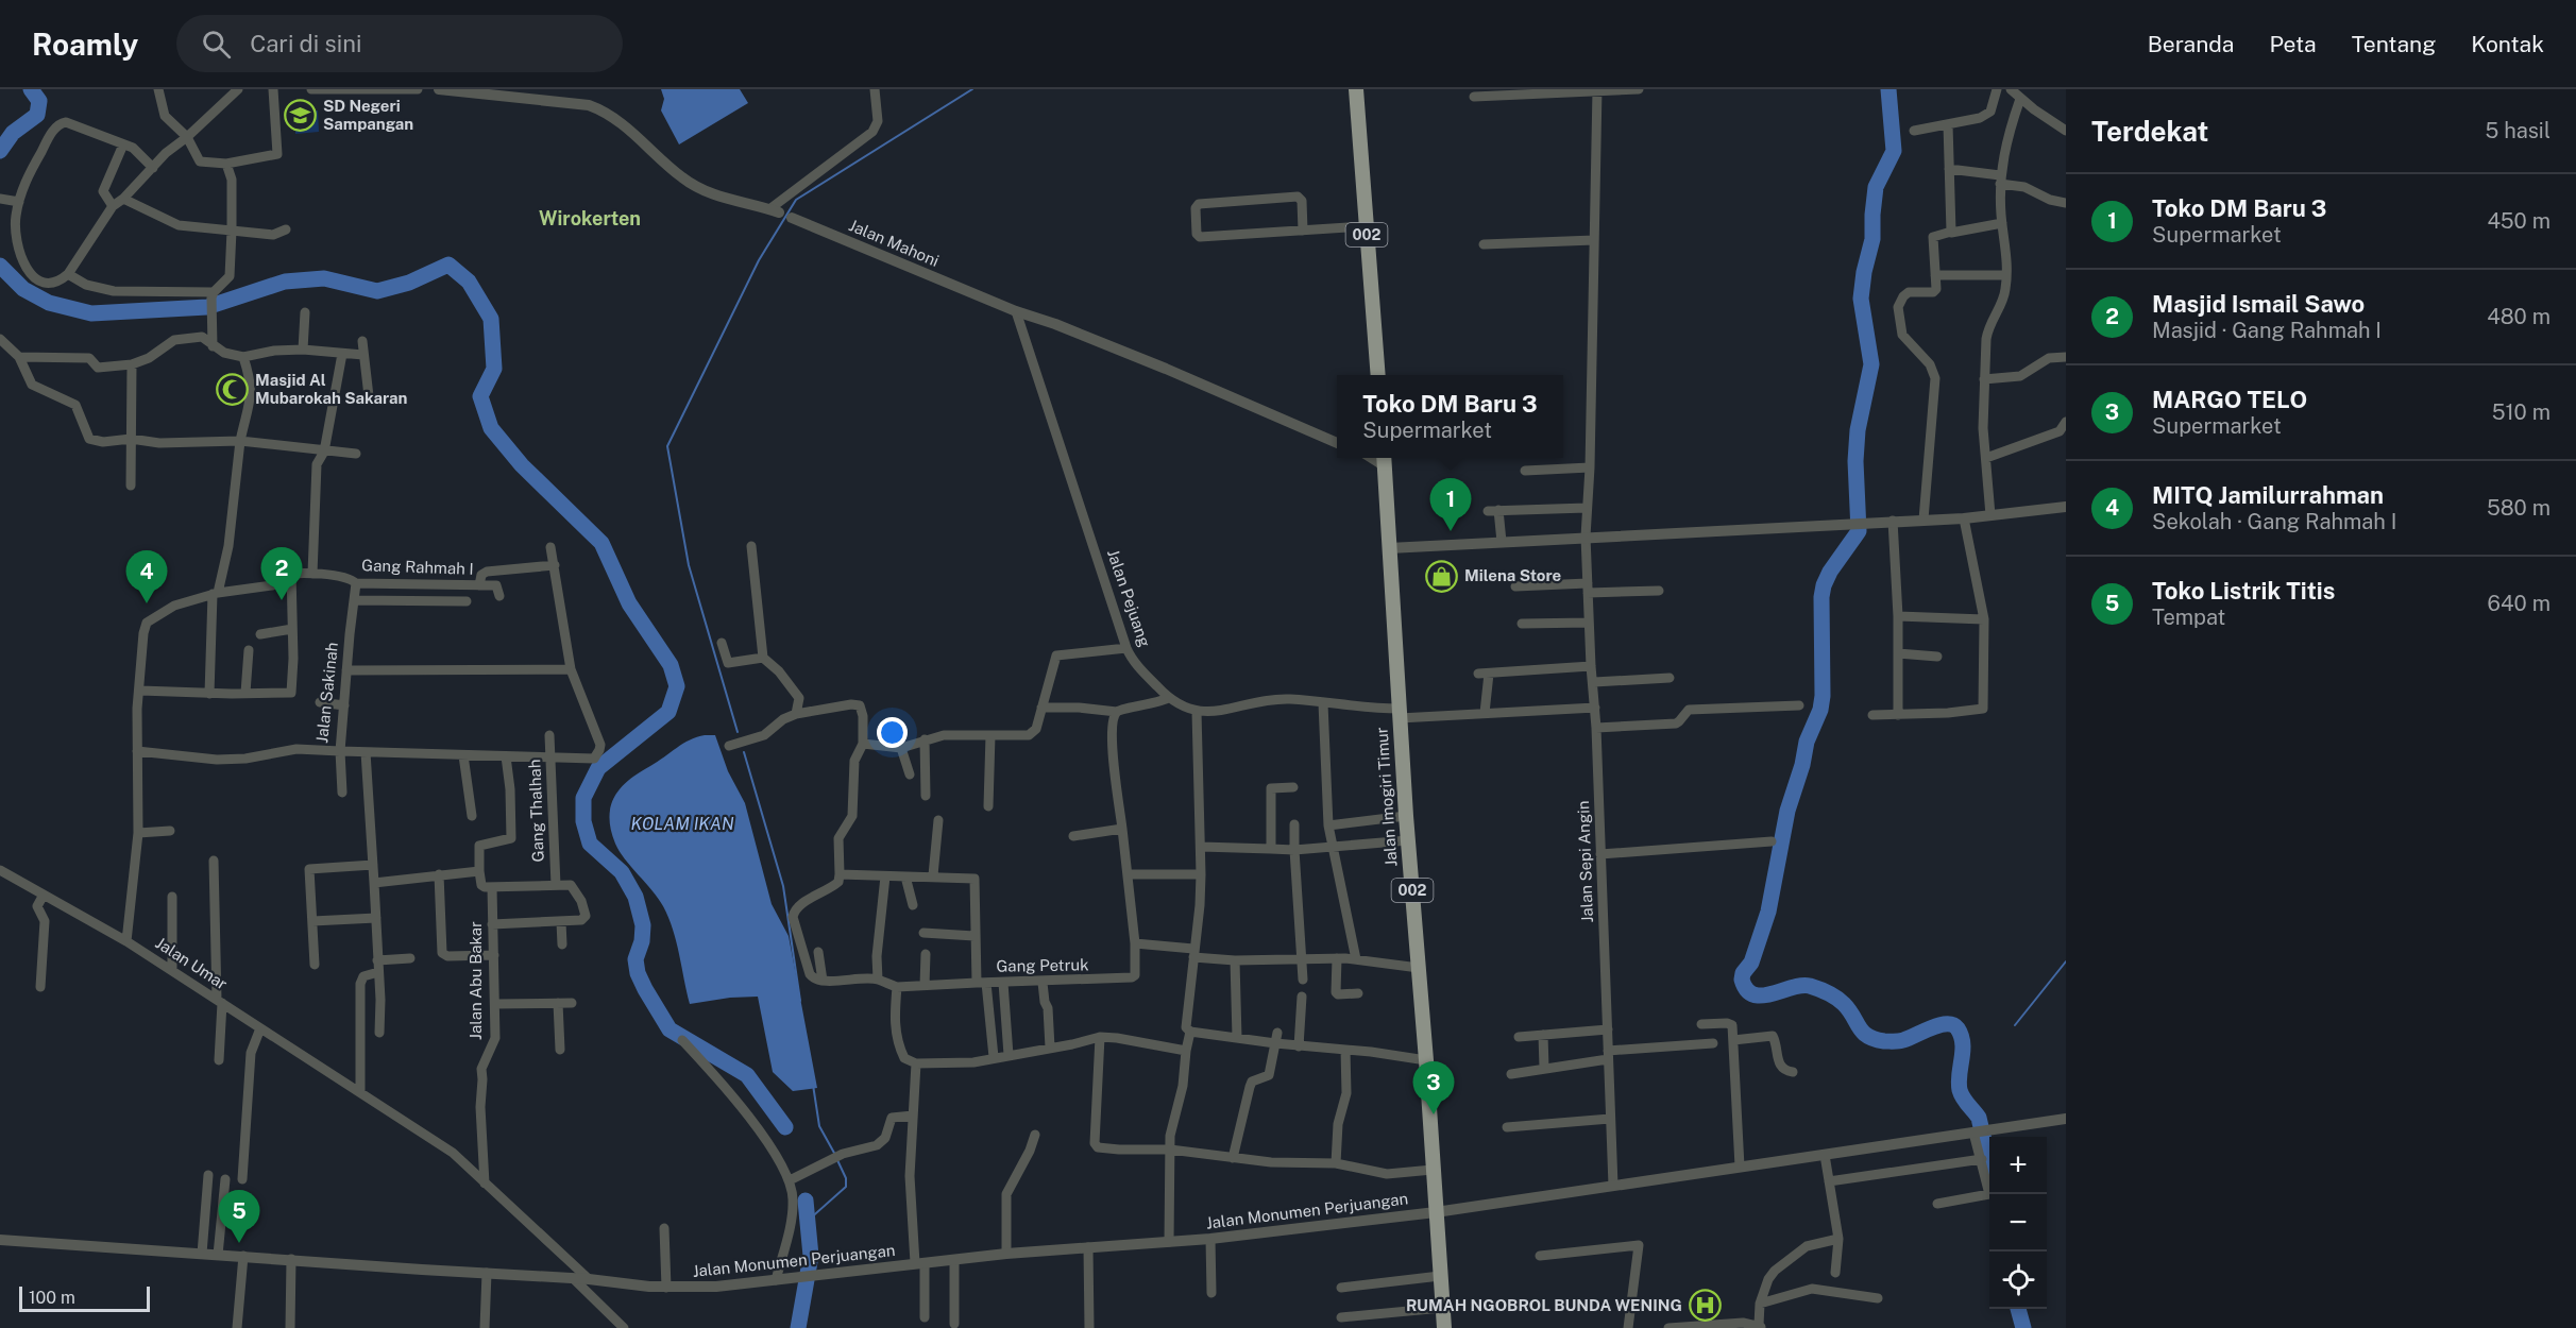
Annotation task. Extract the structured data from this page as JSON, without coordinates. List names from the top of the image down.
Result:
{
  "streets": {
    "main road": ["002", "Jalan Imogiri Timur"],
    "street": [
      "Jalan Mahoni",
      "Gang Rahmah I",
      "Jalan Pejuang",
      "Jalan Sakinah",
      "Gang Thalhah",
      "Jalan Sepi Angin",
      "Jalan Umar",
      "Gang Petruk",
      "Jalan Abu Bakar",
      "Jalan Monumen Perjuangan"
    ]
  },
  "crossings": [
    ["Jalan Mahoni", "Jalan Pejuang"],
    ["Gang Rahmah I", "Jalan Sakinah"],
    ["Jalan Imogiri Timur", "Jalan Monumen Perjuangan"],
    ["Jalan Sepi Angin", "Jalan Monumen Perjuangan"],
    ["Jalan Umar", "Jalan Abu Bakar"],
    ["Jalan Umar", "Jalan Monumen Perjuangan"]
  ],
  "districts": ["Wirokerten"],
  "water": ["KOLAM IKAN"],
  "places": {
    "school or university": ["SD Negeri Sampangan"],
    "mosque": ["Masjid Al Mubarokah Sakaran"],
    "shop": ["Milena Store"],
    "hospital": ["RUMAH NGOBROL BUNDA WENING"]
  },
  "scale_bar": "100 m",
  "page": {
    "header": "Roamly",
    "search": "Cari di sini",
    "nav": [
      "Beranda",
      "Peta",
      "Tentang",
      "Kontak"
    ],
    "heading": ["Terdekat", "5 hasil"],
    "list": [
      {
        "mark": "1",
        "name": "Toko DM Baru 3",
        "note": "Supermarket",
        "value": "450 m"
      },
      {
        "mark": "2",
        "name": "Masjid Ismail Sawo",
        "note": "Masjid · Gang Rahmah I",
        "value": "480 m"
      },
      {
        "mark": "3",
        "name": "MARGO TELO",
        "note": "Supermarket",
        "value": "510 m"
      },
      {
        "mark": "4",
        "name": "MITQ Jamilurrahman",
        "note": "Sekolah · Gang Rahmah I",
        "value": "580 m"
      },
      {
        "mark": "5",
        "name": "Toko Listrik Titis",
        "note": "Tempat",
        "value": "640 m"
      }
    ],
    "popup": ["Toko DM Baru 3", "Supermarket"],
    "pins": [
      "1",
      "2",
      "4",
      "3",
      "5"
    ],
    "map_buttons": ["+", "−"],
    "scale": "100 m"
  }
}
